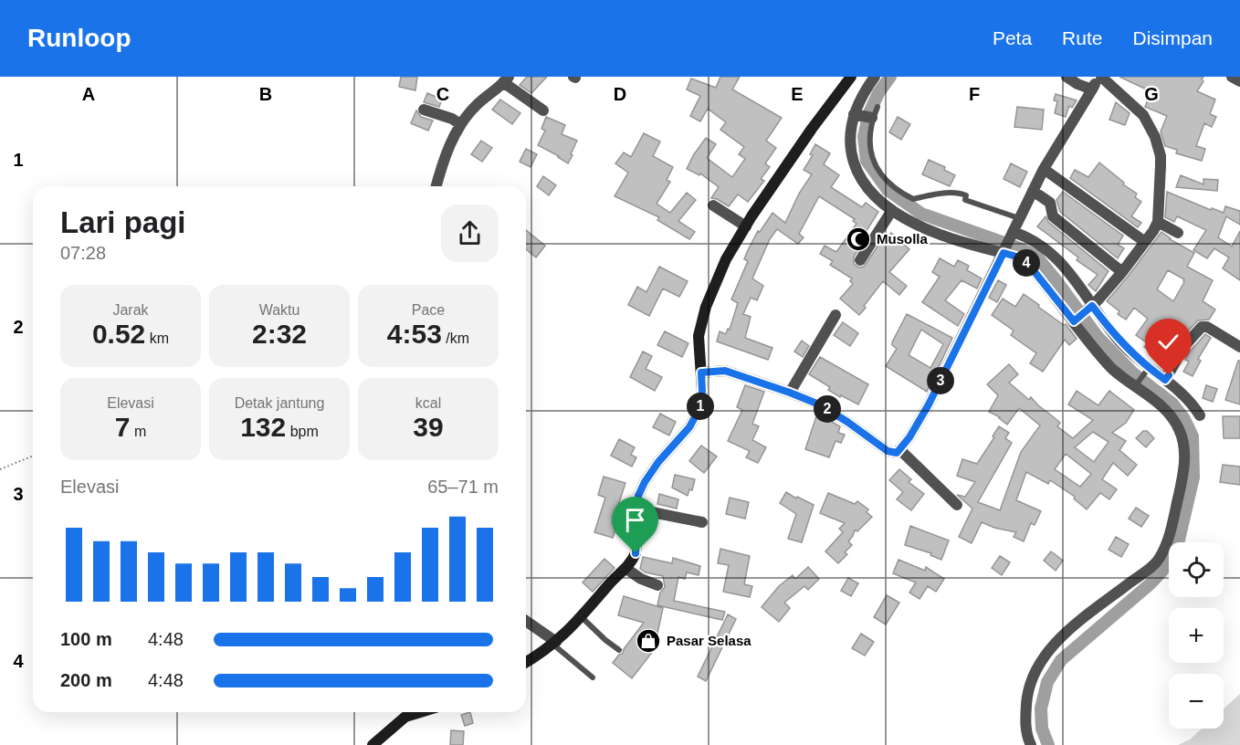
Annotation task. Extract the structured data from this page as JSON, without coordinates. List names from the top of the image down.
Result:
{
  "places": {
    "mosque": ["Musolla"],
    "shop": ["Pasar Selasa"]
  },
  "page": {
    "header": "Runloop",
    "nav": ["Peta", "Rute", "Disimpan"],
    "heading": ["Lari pagi", "07:28"],
    "pins": [
      "4",
      "3",
      "1",
      "2"
    ],
    "stats": [
      ["Jarak", "0.52 km"],
      ["Waktu", "2:32"],
      ["Pace", "4:53 /km"],
      ["Elevasi", "7 m"],
      ["Detak jantung", "132 bpm"],
      ["kcal", "39"]
    ],
    "chart": ["Elevasi", "65–71 m"],
    "map_buttons": ["+", "−"],
    "list": [
      {
        "name": "100 m",
        "note": "4:48"
      },
      {
        "name": "200 m",
        "note": "4:48"
      }
    ]
  },
  "grid": {
    "columns": [
      "A",
      "B",
      "C",
      "D",
      "E",
      "F",
      "G"
    ],
    "rows": [
      "1",
      "2",
      "3",
      "4"
    ]
  }
}
